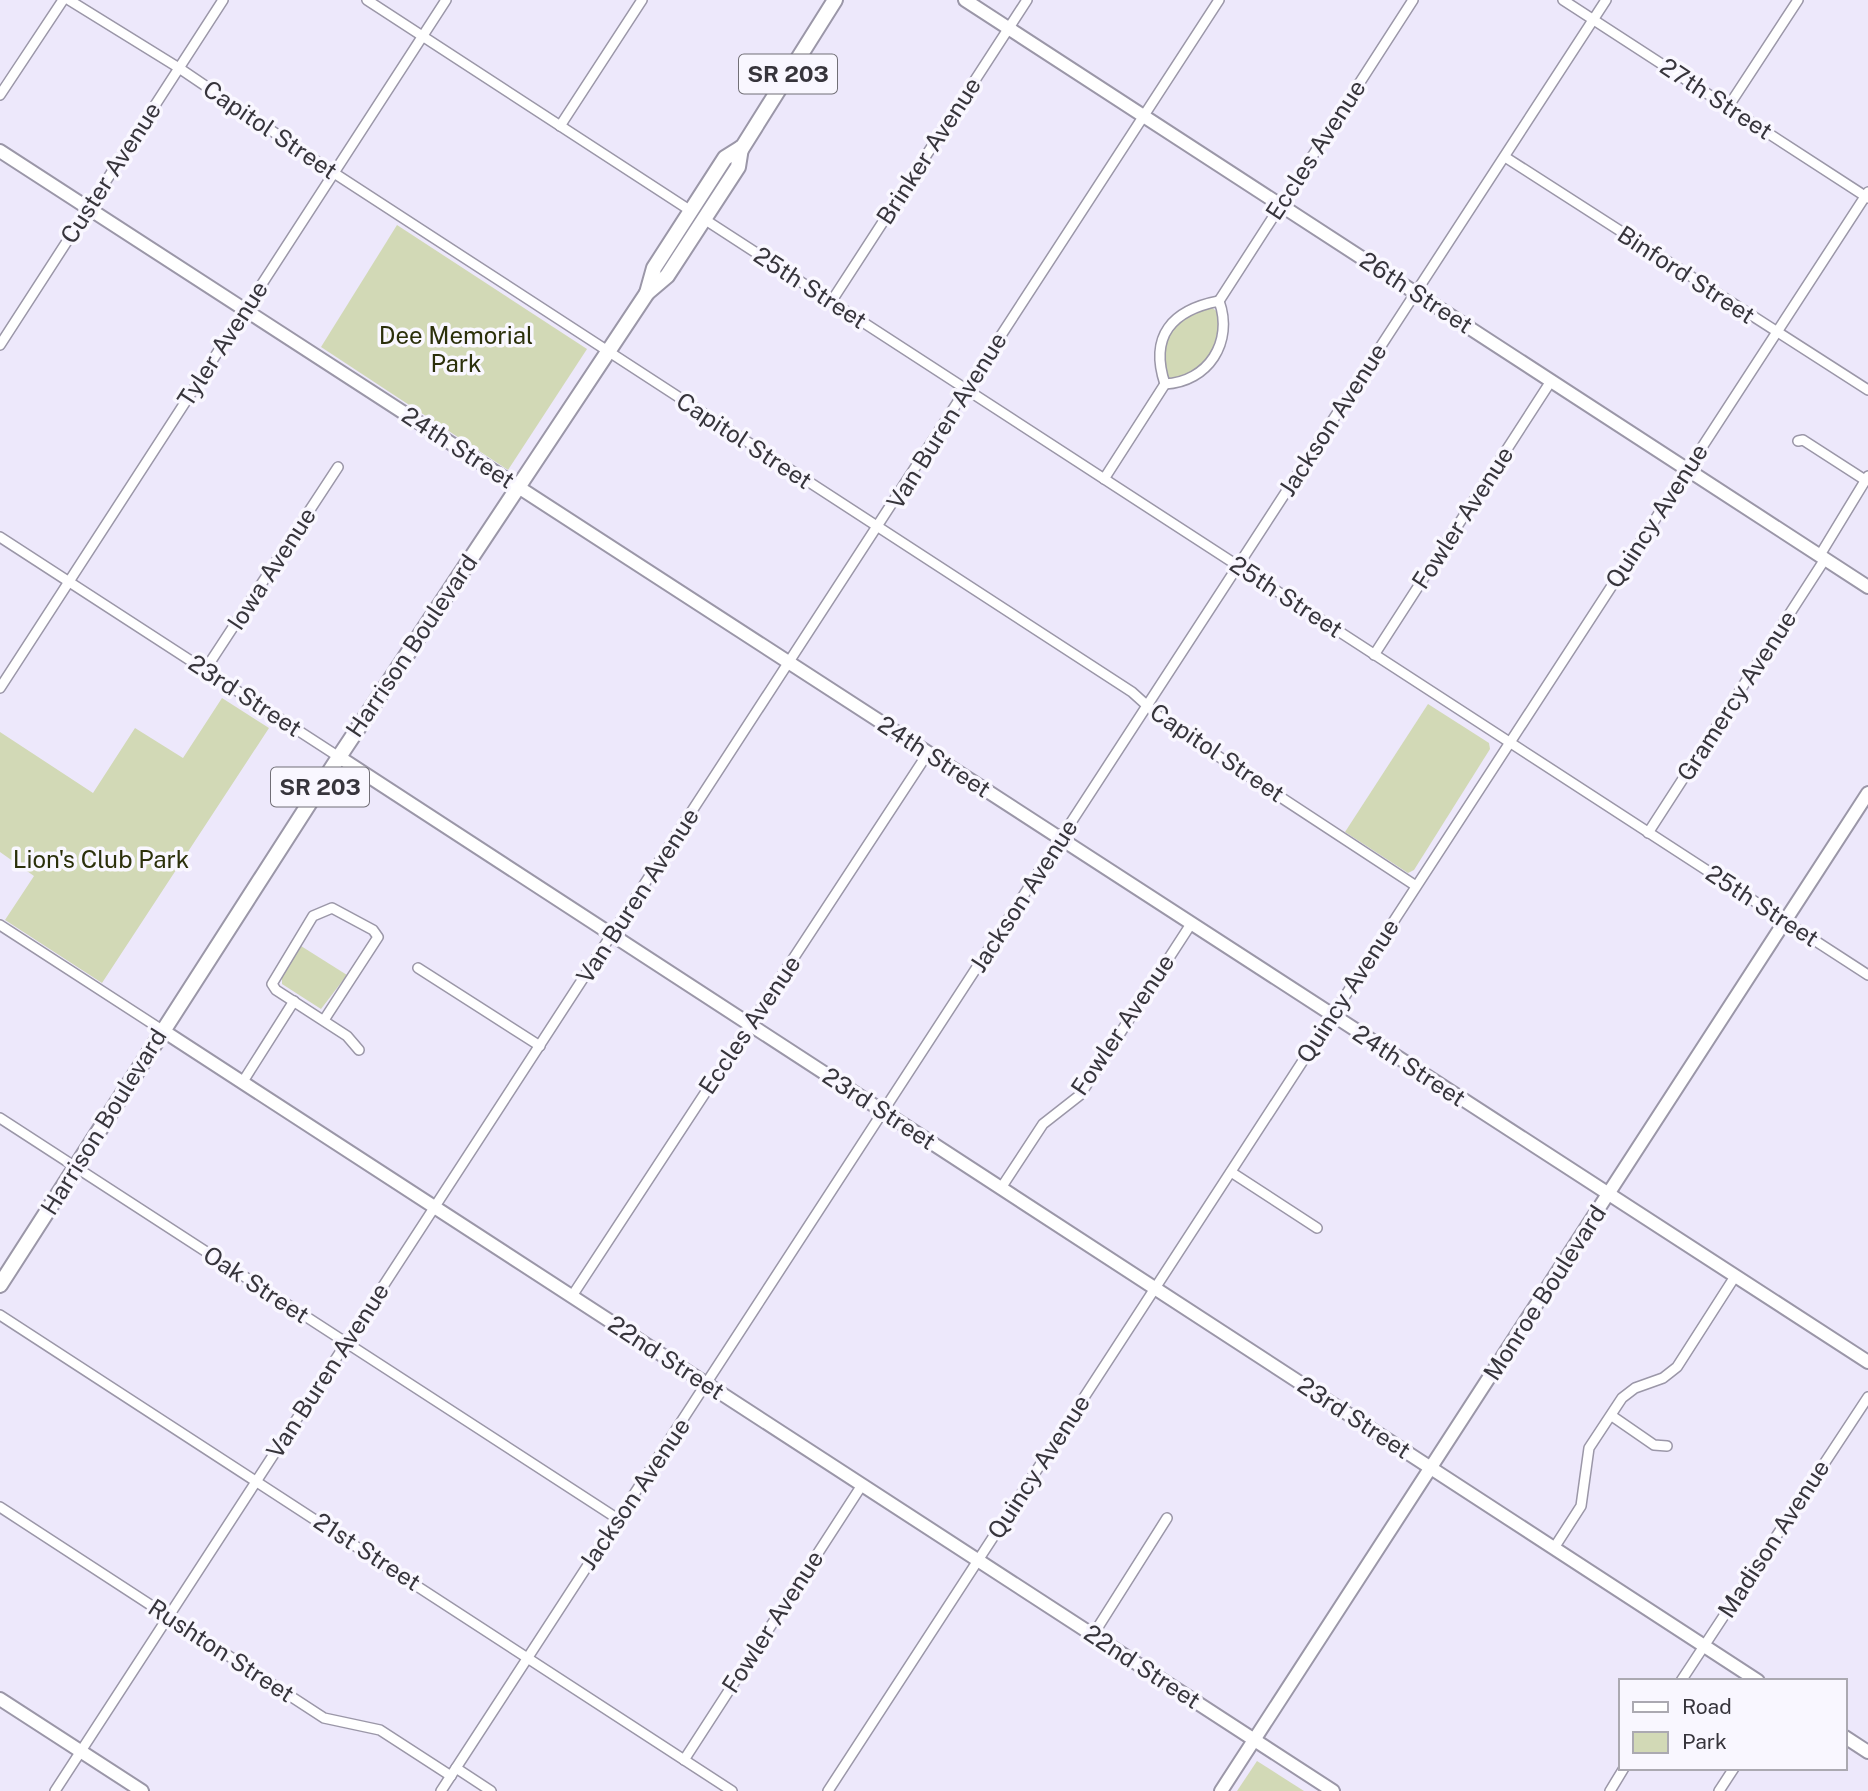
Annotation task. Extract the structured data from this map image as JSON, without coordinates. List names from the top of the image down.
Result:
{
  "streets": {
    "main road": ["SR 203", "Harrison Boulevard"],
    "street": [
      "27th Street",
      "Capitol Street",
      "Eccles Avenue",
      "Brinker Avenue",
      "Custer Avenue",
      "Binford Street",
      "25th Street",
      "26th Street",
      "Tyler Avenue",
      "Jackson Avenue",
      "Van Buren Avenue",
      "24th Street",
      "Quincy Avenue",
      "Fowler Avenue",
      "Iowa Avenue",
      "23rd Street",
      "Gramercy Avenue",
      "Oak Street",
      "Monroe Boulevard",
      "22nd Street",
      "Madison Avenue",
      "21st Street",
      "Rushton Street"
    ]
  },
  "crossings": [
    ["SR 203", "Harrison Boulevard"],
    ["27th Street", "Jackson Avenue"],
    ["27th Street", "Quincy Avenue"],
    ["Capitol Street", "Custer Avenue"],
    ["Capitol Street", "Tyler Avenue"],
    ["Capitol Street", "Jackson Avenue"],
    ["Capitol Street", "Van Buren Avenue"],
    ["Capitol Street", "Quincy Avenue"],
    ["Capitol Street", "Harrison Boulevard"],
    ["Eccles Avenue", "26th Street"],
    ["Eccles Avenue", "24th Street"],
    ["Eccles Avenue", "23rd Street"],
    ["Eccles Avenue", "22nd Street"],
    ["Brinker Avenue", "25th Street"],
    ["Brinker Avenue", "26th Street"],
    ["Custer Avenue", "24th Street"],
    ["Binford Street", "Jackson Avenue"],
    ["Binford Street", "Quincy Avenue"],
    ["25th Street", "Jackson Avenue"],
    ["25th Street", "Van Buren Avenue"],
    ["25th Street", "Quincy Avenue"],
    ["25th Street", "Fowler Avenue"],
    ["25th Street", "Harrison Boulevard"],
    ["25th Street", "Gramercy Avenue"],
    ["25th Street", "Monroe Boulevard"],
    ["26th Street", "Jackson Avenue"],
    ["26th Street", "Van Buren Avenue"],
    ["26th Street", "Quincy Avenue"],
    ["26th Street", "Fowler Avenue"],
    ["26th Street", "Gramercy Avenue"],
    ["Tyler Avenue", "24th Street"],
    ["Tyler Avenue", "23rd Street"],
    ["Jackson Avenue", "24th Street"],
    ["Jackson Avenue", "23rd Street"],
    ["Jackson Avenue", "Oak Street"],
    ["Jackson Avenue", "22nd Street"],
    ["Jackson Avenue", "21st Street"],
    ["Jackson Avenue", "Rushton Street"],
    ["Van Buren Avenue", "24th Street"],
    ["Van Buren Avenue", "23rd Street"],
    ["Van Buren Avenue", "Oak Street"],
    ["Van Buren Avenue", "22nd Street"],
    ["Van Buren Avenue", "21st Street"],
    ["Van Buren Avenue", "Rushton Street"],
    ["24th Street", "Quincy Avenue"],
    ["24th Street", "Fowler Avenue"],
    ["24th Street", "Harrison Boulevard"],
    ["24th Street", "Monroe Boulevard"],
    ["Quincy Avenue", "23rd Street"],
    ["Quincy Avenue", "22nd Street"],
    ["Fowler Avenue", "23rd Street"],
    ["Fowler Avenue", "22nd Street"],
    ["Fowler Avenue", "21st Street"],
    ["Iowa Avenue", "23rd Street"],
    ["Harrison Boulevard", "23rd Street"],
    ["Harrison Boulevard", "Oak Street"],
    ["Harrison Boulevard", "22nd Street"],
    ["23rd Street", "Monroe Boulevard"],
    ["23rd Street", "Madison Avenue"],
    ["Monroe Boulevard", "22nd Street"]
  ],
  "parks": ["Dee Memorial Park", "Lion's Club Park"],
  "legend": ["Road", "Park"]
}
